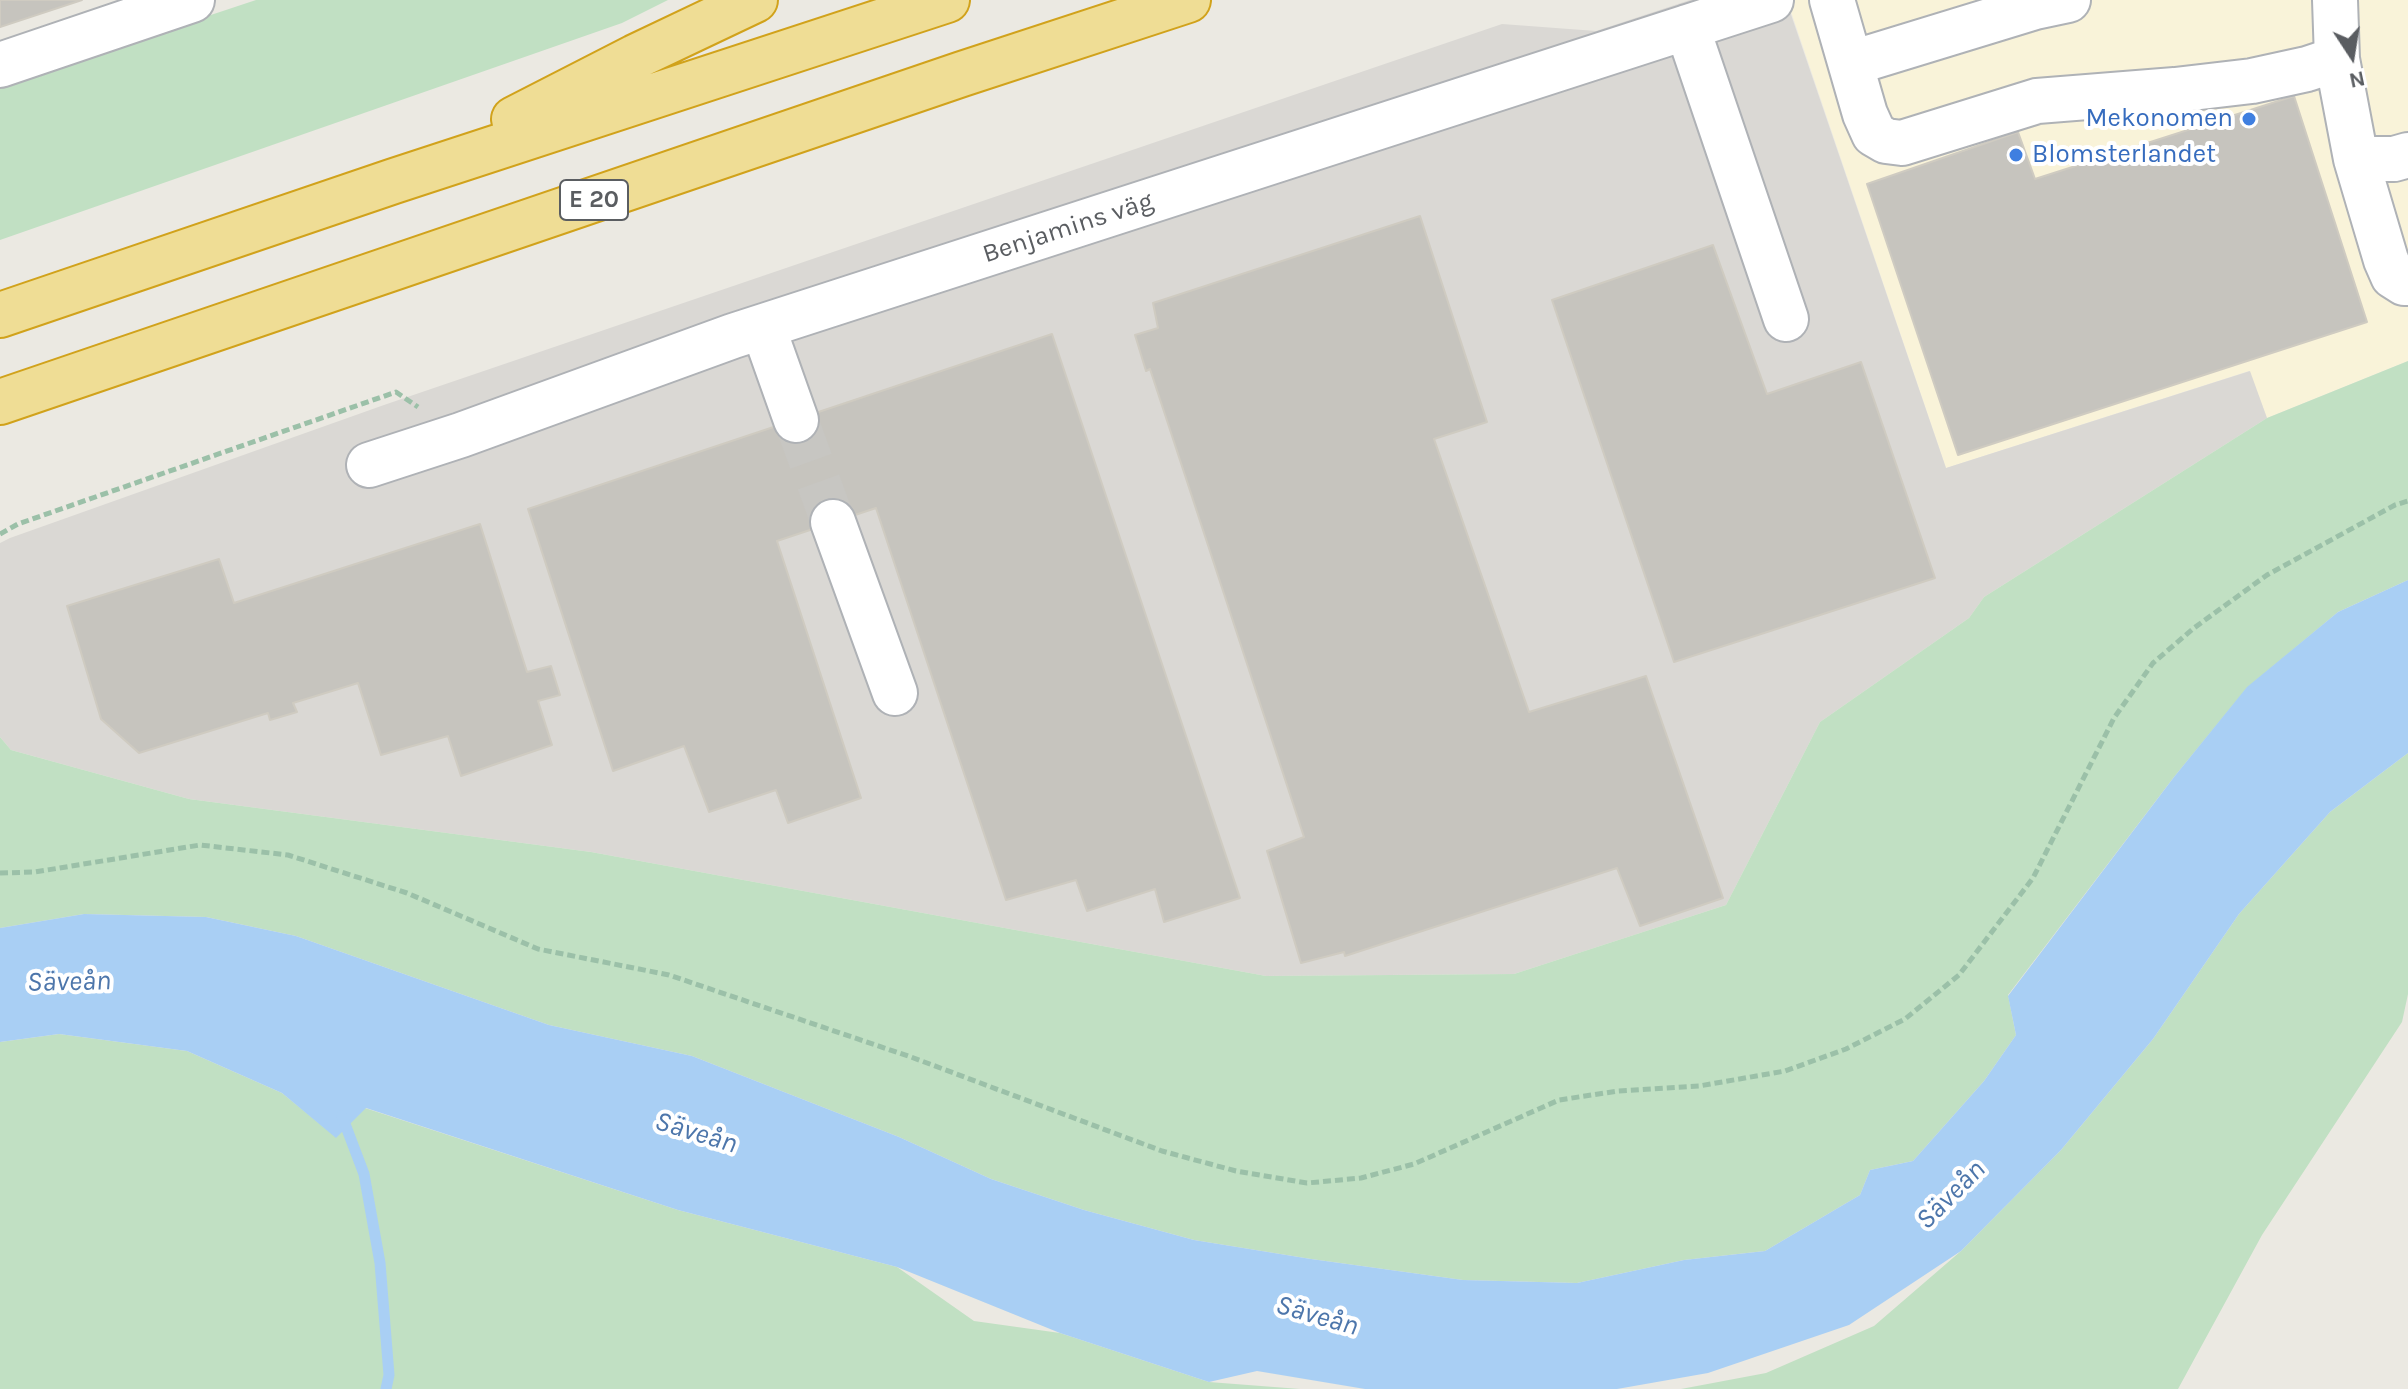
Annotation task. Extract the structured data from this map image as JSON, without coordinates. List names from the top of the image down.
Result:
{
  "streets": {
    "highway": ["E 20"],
    "street": ["Benjamins väg"]
  },
  "water": ["Säveån"],
  "places": ["Mekonomen", "Blomsterlandet"],
  "north": "bottom"
}
